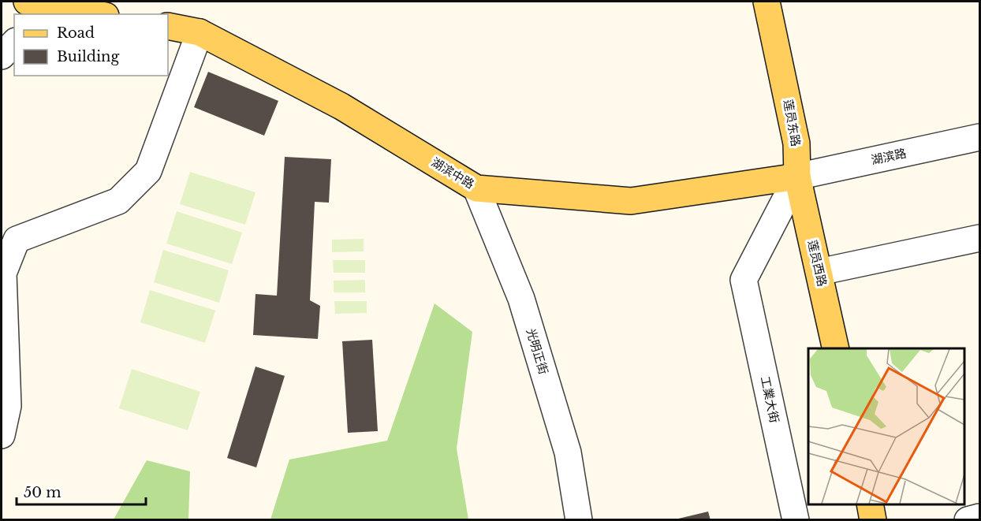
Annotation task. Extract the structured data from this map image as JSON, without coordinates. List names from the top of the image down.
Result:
{
  "streets": {
    "main road": ["莲员东路", "湖滨中路", "莲员西路"],
    "street": ["湖滨路", "光明正街", "工業大街"]
  },
  "crossings": [
    ["莲员东路", "湖滨路"],
    ["莲员东路", "湖滨中路"],
    ["莲员东路", "莲员西路"],
    ["莲员东路", "工業大街"],
    ["湖滨路", "湖滨中路"],
    ["湖滨路", "莲员西路"],
    ["湖滨路", "工業大街"],
    ["湖滨中路", "莲员西路"],
    ["湖滨中路", "光明正街"],
    ["湖滨中路", "工業大街"],
    ["莲员西路", "工業大街"]
  ],
  "legend": ["Road", "Building"],
  "scale_bar": "50 m"
}
